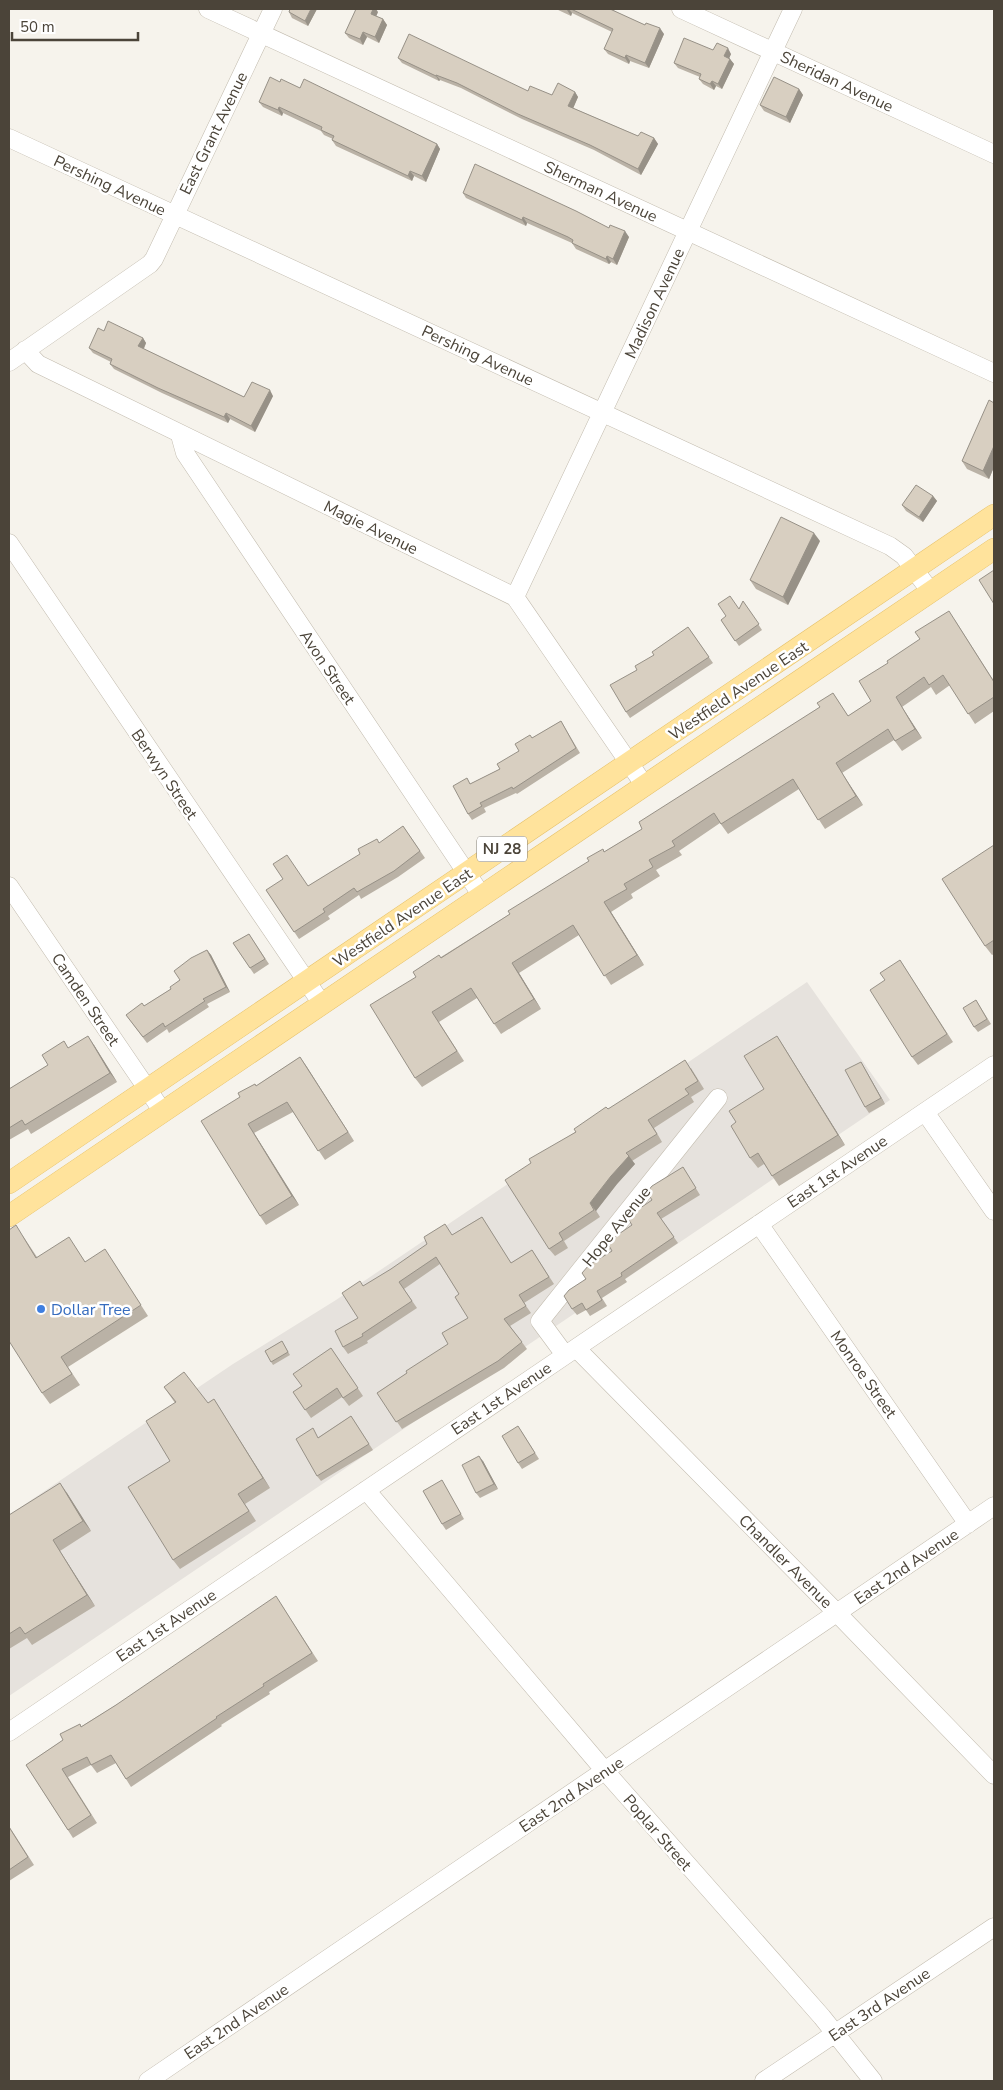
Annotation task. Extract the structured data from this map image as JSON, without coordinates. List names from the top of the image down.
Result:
{
  "streets": {
    "main road": ["Westfield Avenue East", "NJ 28"],
    "street": [
      "Sheridan Avenue",
      "East Grant Avenue",
      "Pershing Avenue",
      "Sherman Avenue",
      "Madison Avenue",
      "Magie Avenue",
      "Avon Street",
      "Berwyn Street",
      "Camden Street",
      "East 1st Avenue",
      "Hope Avenue",
      "Monroe Street",
      "Chandler Avenue",
      "East 2nd Avenue",
      "Poplar Street",
      "East 3rd Avenue"
    ]
  },
  "crossings": [
    ["Sheridan Avenue", "Madison Avenue"],
    ["East Grant Avenue", "Pershing Avenue"],
    ["East Grant Avenue", "Sherman Avenue"],
    ["East Grant Avenue", "Magie Avenue"],
    ["Pershing Avenue", "Madison Avenue"],
    ["Pershing Avenue", "Westfield Avenue East"],
    ["Sherman Avenue", "Madison Avenue"],
    ["Madison Avenue", "Magie Avenue"],
    ["Magie Avenue", "Avon Street"],
    ["Magie Avenue", "Westfield Avenue East"],
    ["Avon Street", "Westfield Avenue East"],
    ["Westfield Avenue East", "Berwyn Street"],
    ["Westfield Avenue East", "Camden Street"],
    ["East 1st Avenue", "Hope Avenue"],
    ["East 1st Avenue", "Monroe Street"],
    ["East 1st Avenue", "Chandler Avenue"],
    ["East 1st Avenue", "Poplar Street"],
    ["Hope Avenue", "Chandler Avenue"],
    ["Monroe Street", "East 2nd Avenue"],
    ["Chandler Avenue", "East 2nd Avenue"],
    ["East 2nd Avenue", "Poplar Street"],
    ["Poplar Street", "East 3rd Avenue"]
  ],
  "places": ["Dollar Tree"],
  "scale_bar": "50 m"
}
